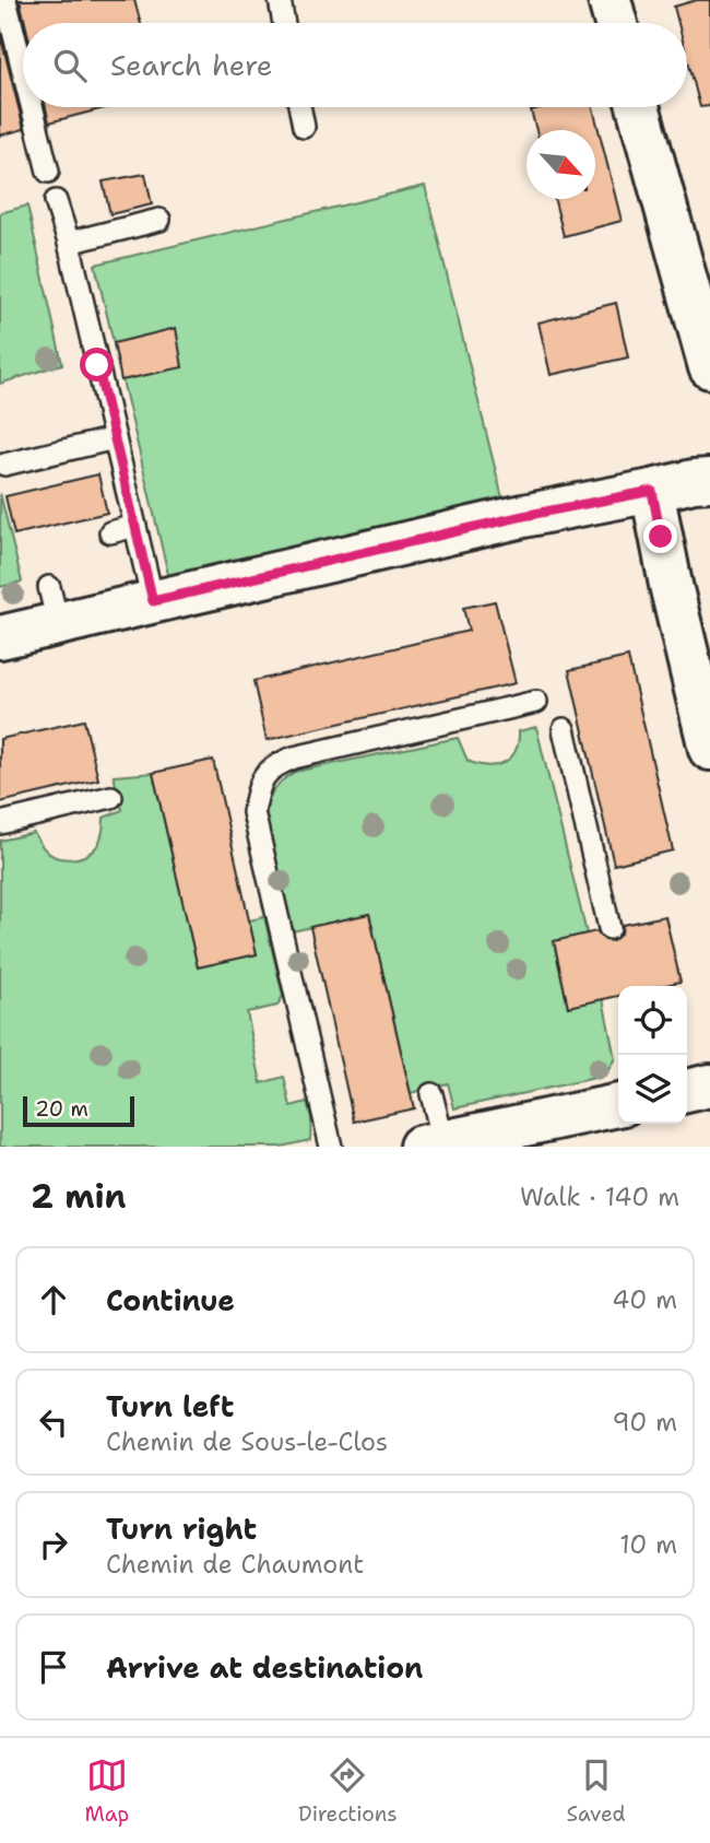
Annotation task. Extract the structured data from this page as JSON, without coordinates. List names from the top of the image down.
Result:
{
  "scale_bar": "20 m",
  "north": "bottom right",
  "page": {
    "search": "Search here",
    "scale": "20 m",
    "heading": ["2 min", "Walk · 140 m"],
    "list": [
      ["Continue", "40 m"],
      ["Turn left", "Chemin de Sous-le-Clos", "90 m"],
      ["Turn right", "Chemin de Chaumont", "10 m"],
      "Arrive at destination"
    ],
    "nav": ["Map", "Directions", "Saved"]
  }
}
